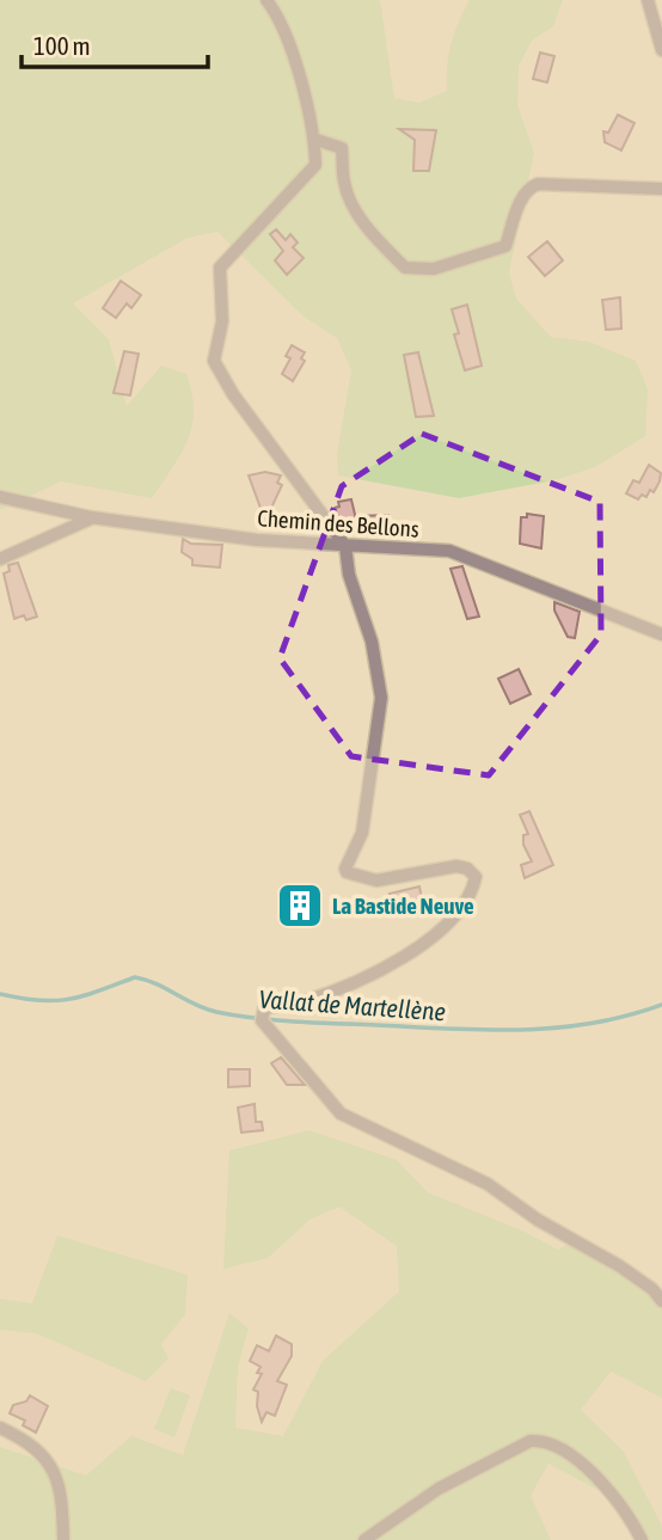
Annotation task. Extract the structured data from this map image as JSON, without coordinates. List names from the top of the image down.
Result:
{
  "streets": {
    "street": ["Chemin des Bellons"]
  },
  "water": ["Vallat de Martellène"],
  "places": {
    "building": ["La Bastide Neuve"]
  },
  "scale_bar": "100 m"
}
